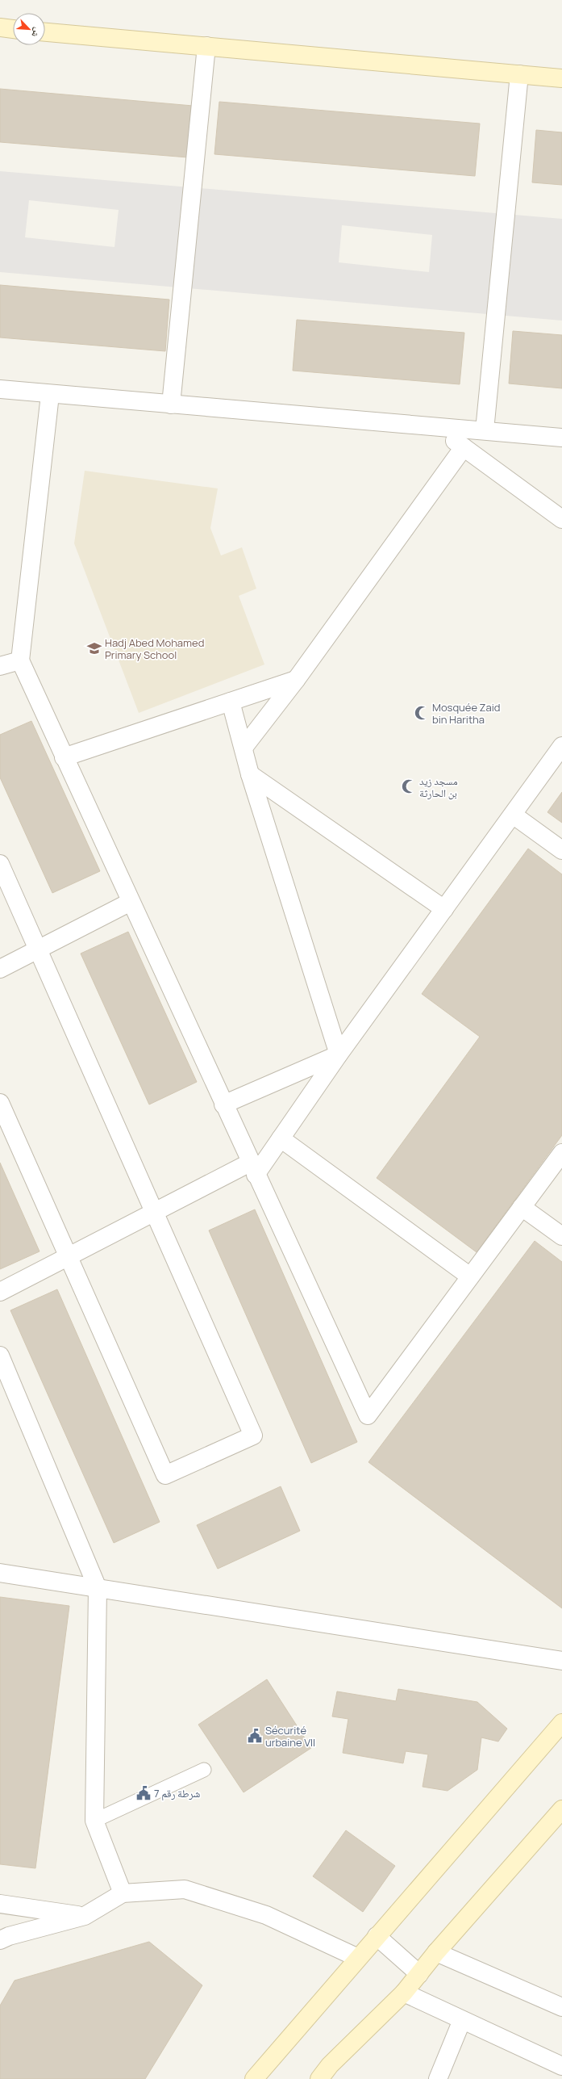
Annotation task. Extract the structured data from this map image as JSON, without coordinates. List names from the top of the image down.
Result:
{
  "places": {
    "school or university": ["Hadj Abed Mohamed Primary School"],
    "mosque": ["Mosquée Zaid bin Haritha", "مسجد زيد بن الحارثة"],
    "public building": ["Sécurité urbaine VII", "شرطة رقم 7"]
  },
  "north": "bottom right"
}
